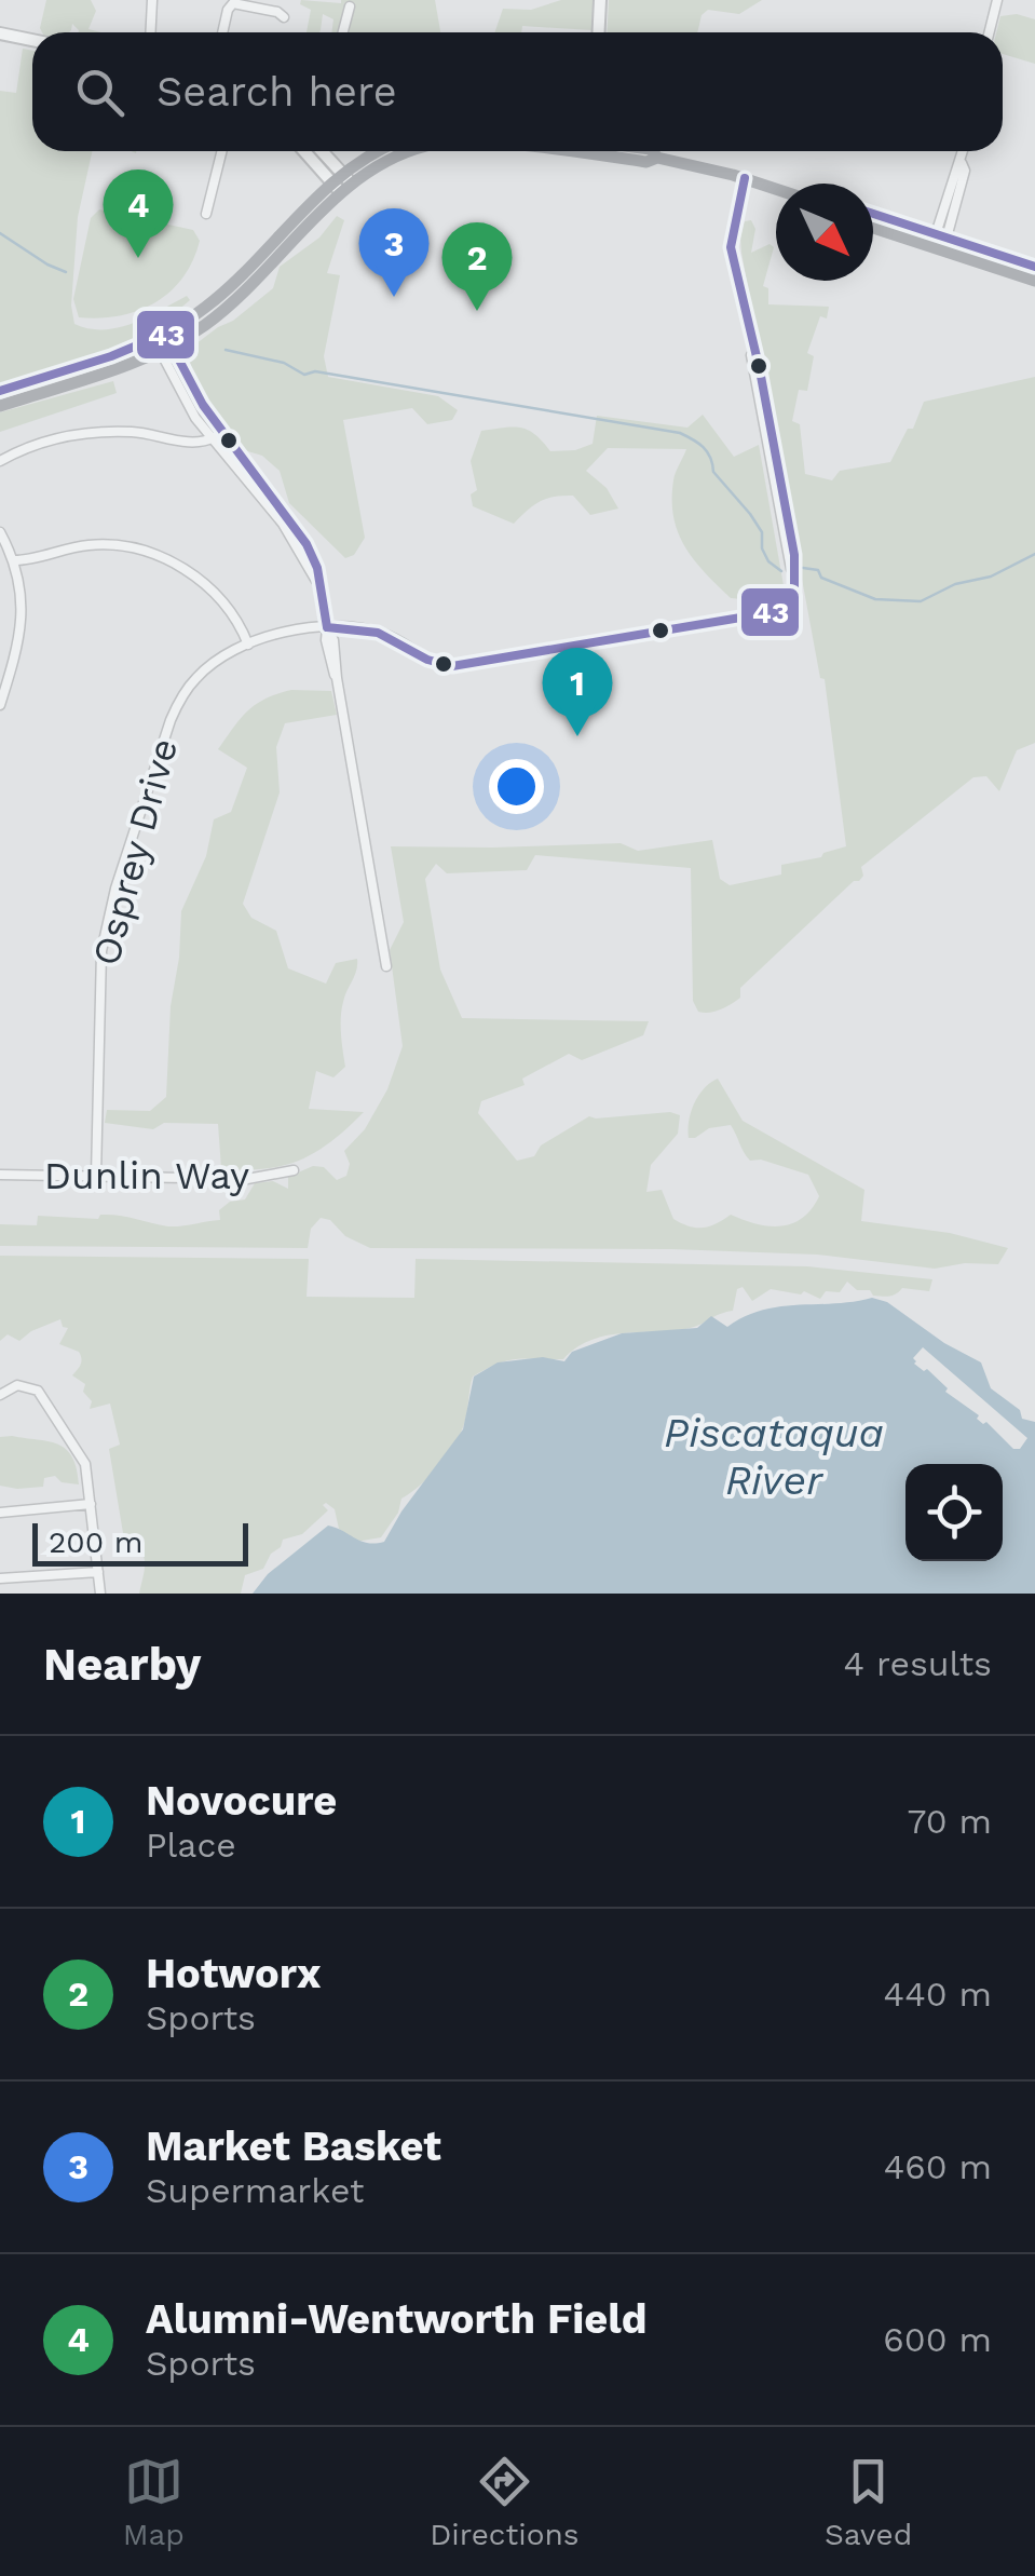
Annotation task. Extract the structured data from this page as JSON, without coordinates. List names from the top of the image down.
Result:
{
  "streets": {
    "street": ["Osprey Drive", "Dunlin Way"]
  },
  "crossings": [
    ["Osprey Drive", "Dunlin Way"]
  ],
  "water": ["Piscataqua River"],
  "lines": ["transit line 43"],
  "scale_bar": "200 m",
  "north": "bottom right",
  "page": {
    "search": "Search here",
    "pins": [
      "4",
      "3",
      "2",
      "1"
    ],
    "scale": "200 m",
    "heading": ["Nearby", "4 results"],
    "list": [
      {
        "mark": "1",
        "name": "Novocure",
        "note": "Place",
        "value": "70 m"
      },
      {
        "mark": "2",
        "name": "Hotworx",
        "note": "Sports",
        "value": "440 m"
      },
      {
        "mark": "3",
        "name": "Market Basket",
        "note": "Supermarket",
        "value": "460 m"
      },
      {
        "mark": "4",
        "name": "Alumni-Wentworth Field",
        "note": "Sports",
        "value": "600 m"
      }
    ],
    "nav": ["Map", "Directions", "Saved"]
  }
}
